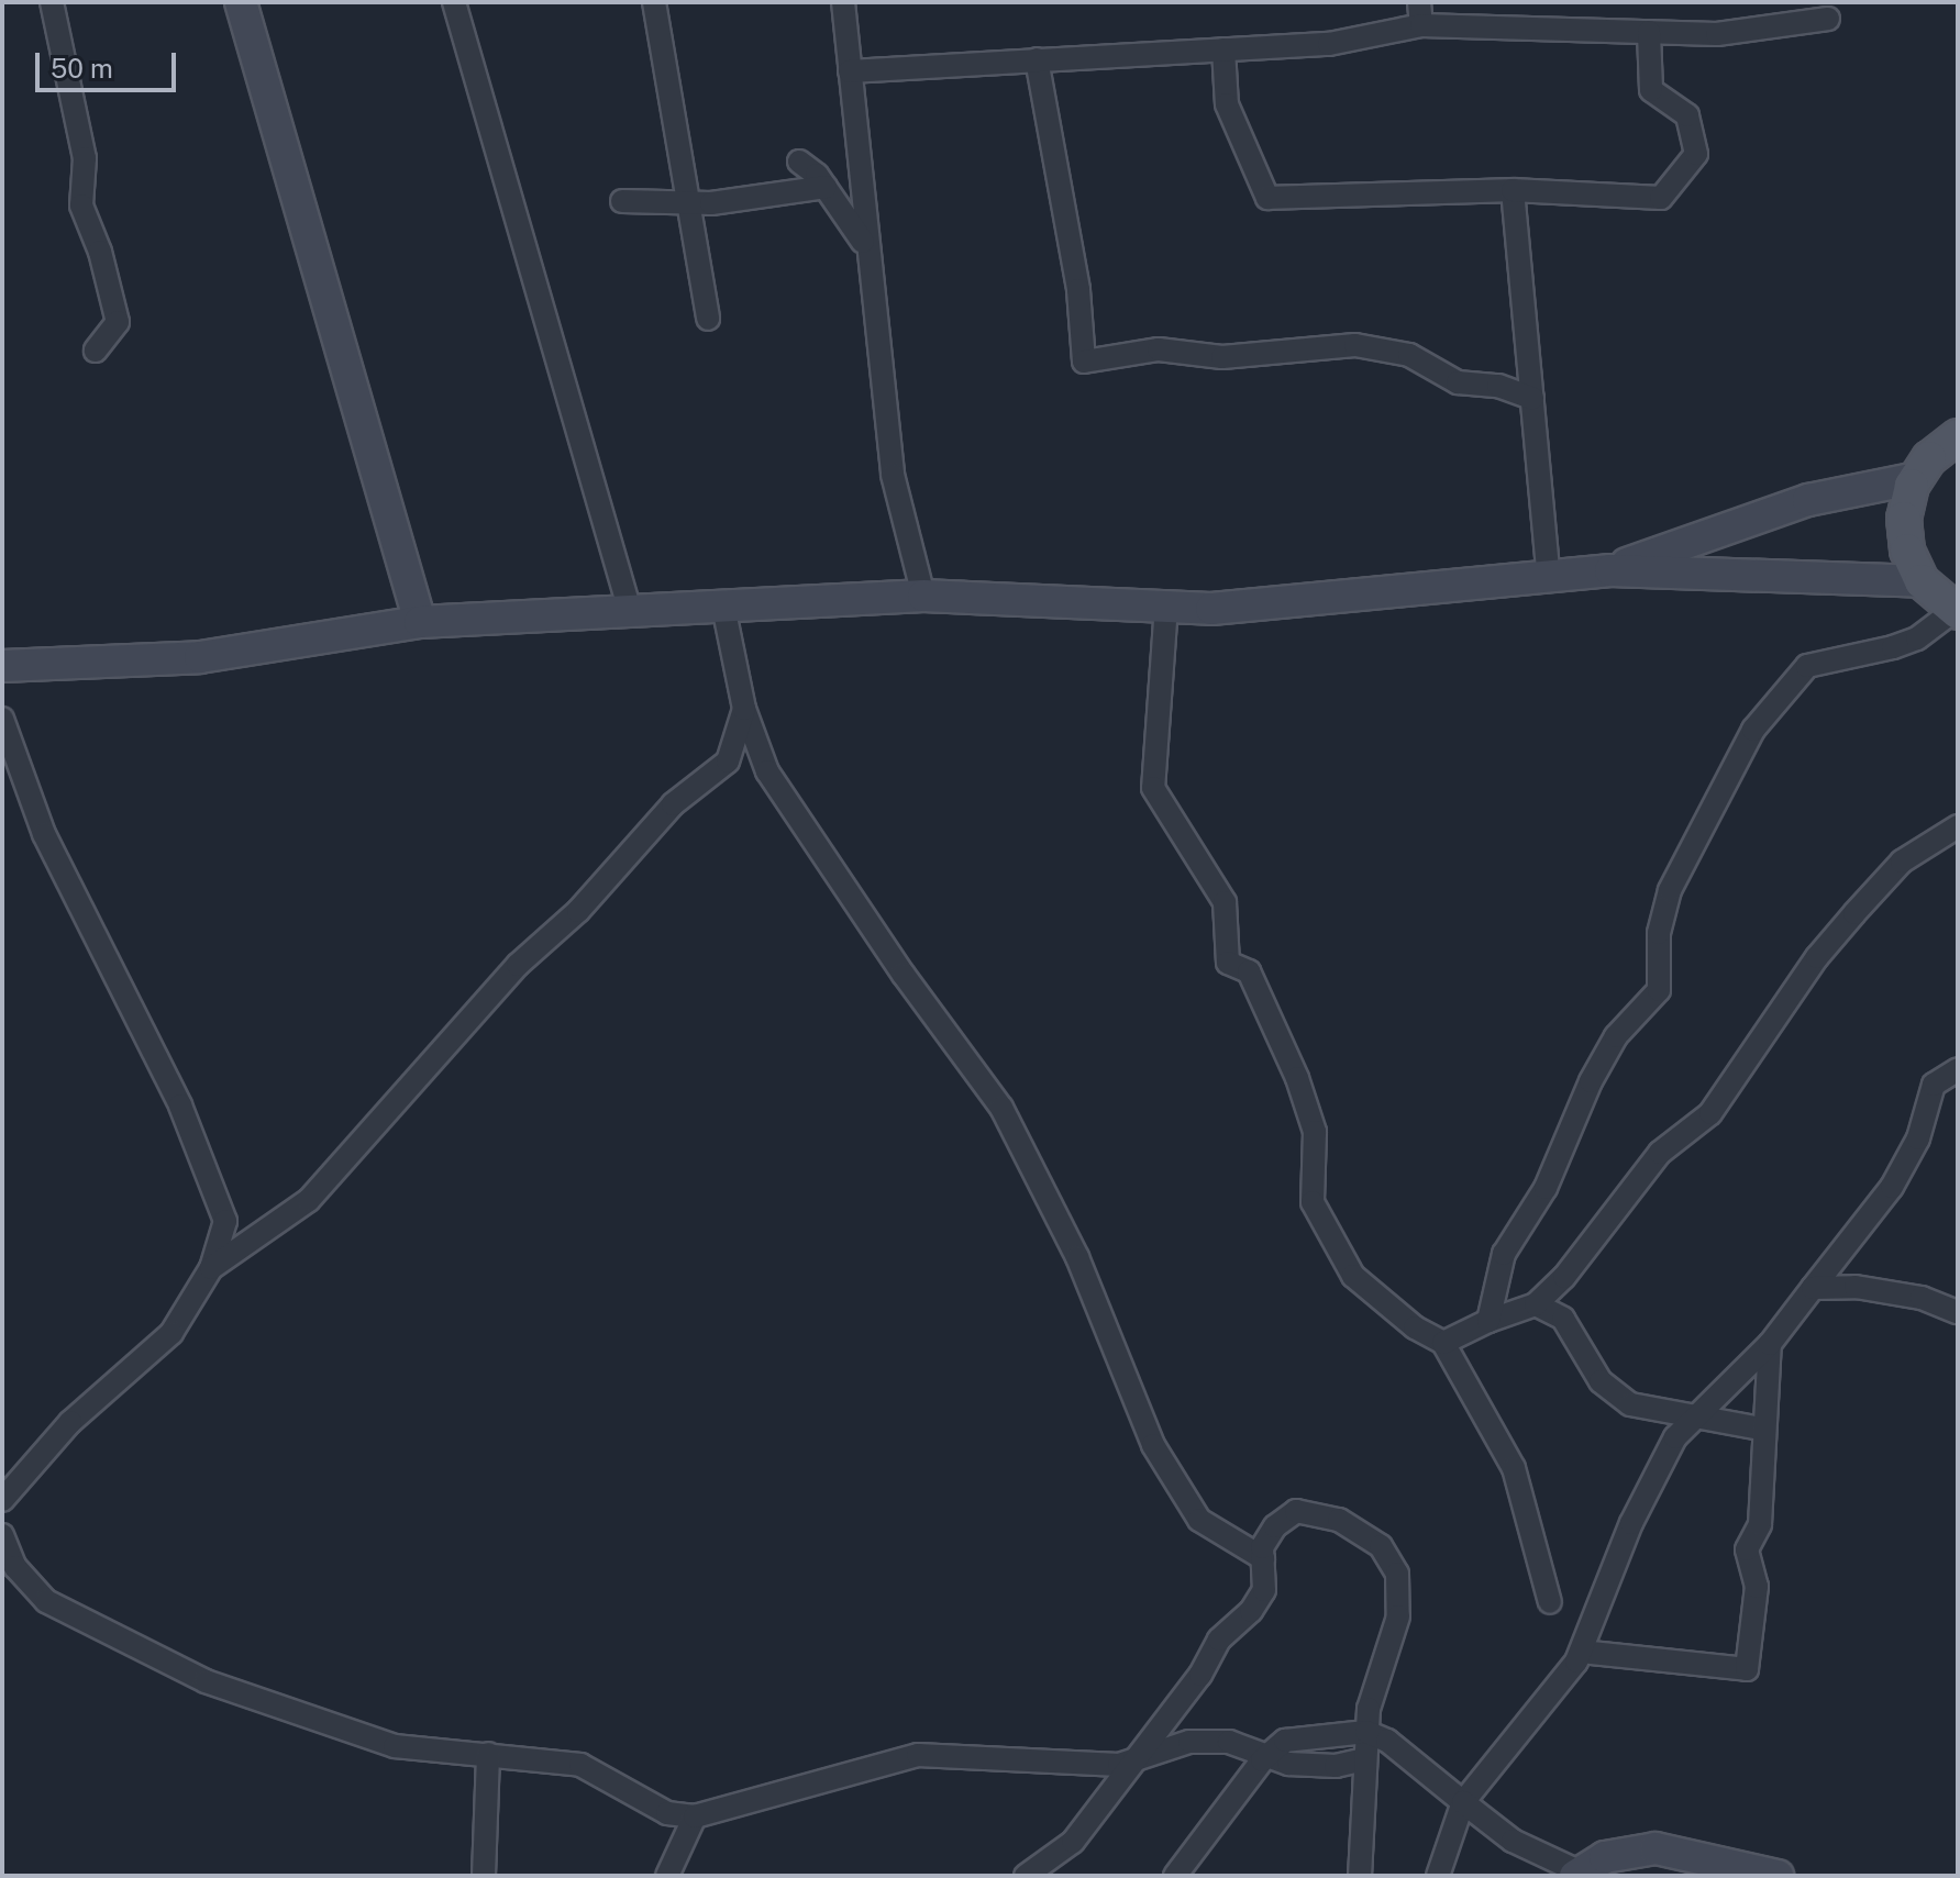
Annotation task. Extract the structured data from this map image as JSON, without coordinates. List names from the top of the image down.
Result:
{
  "scale_bar": "50 m"
}
